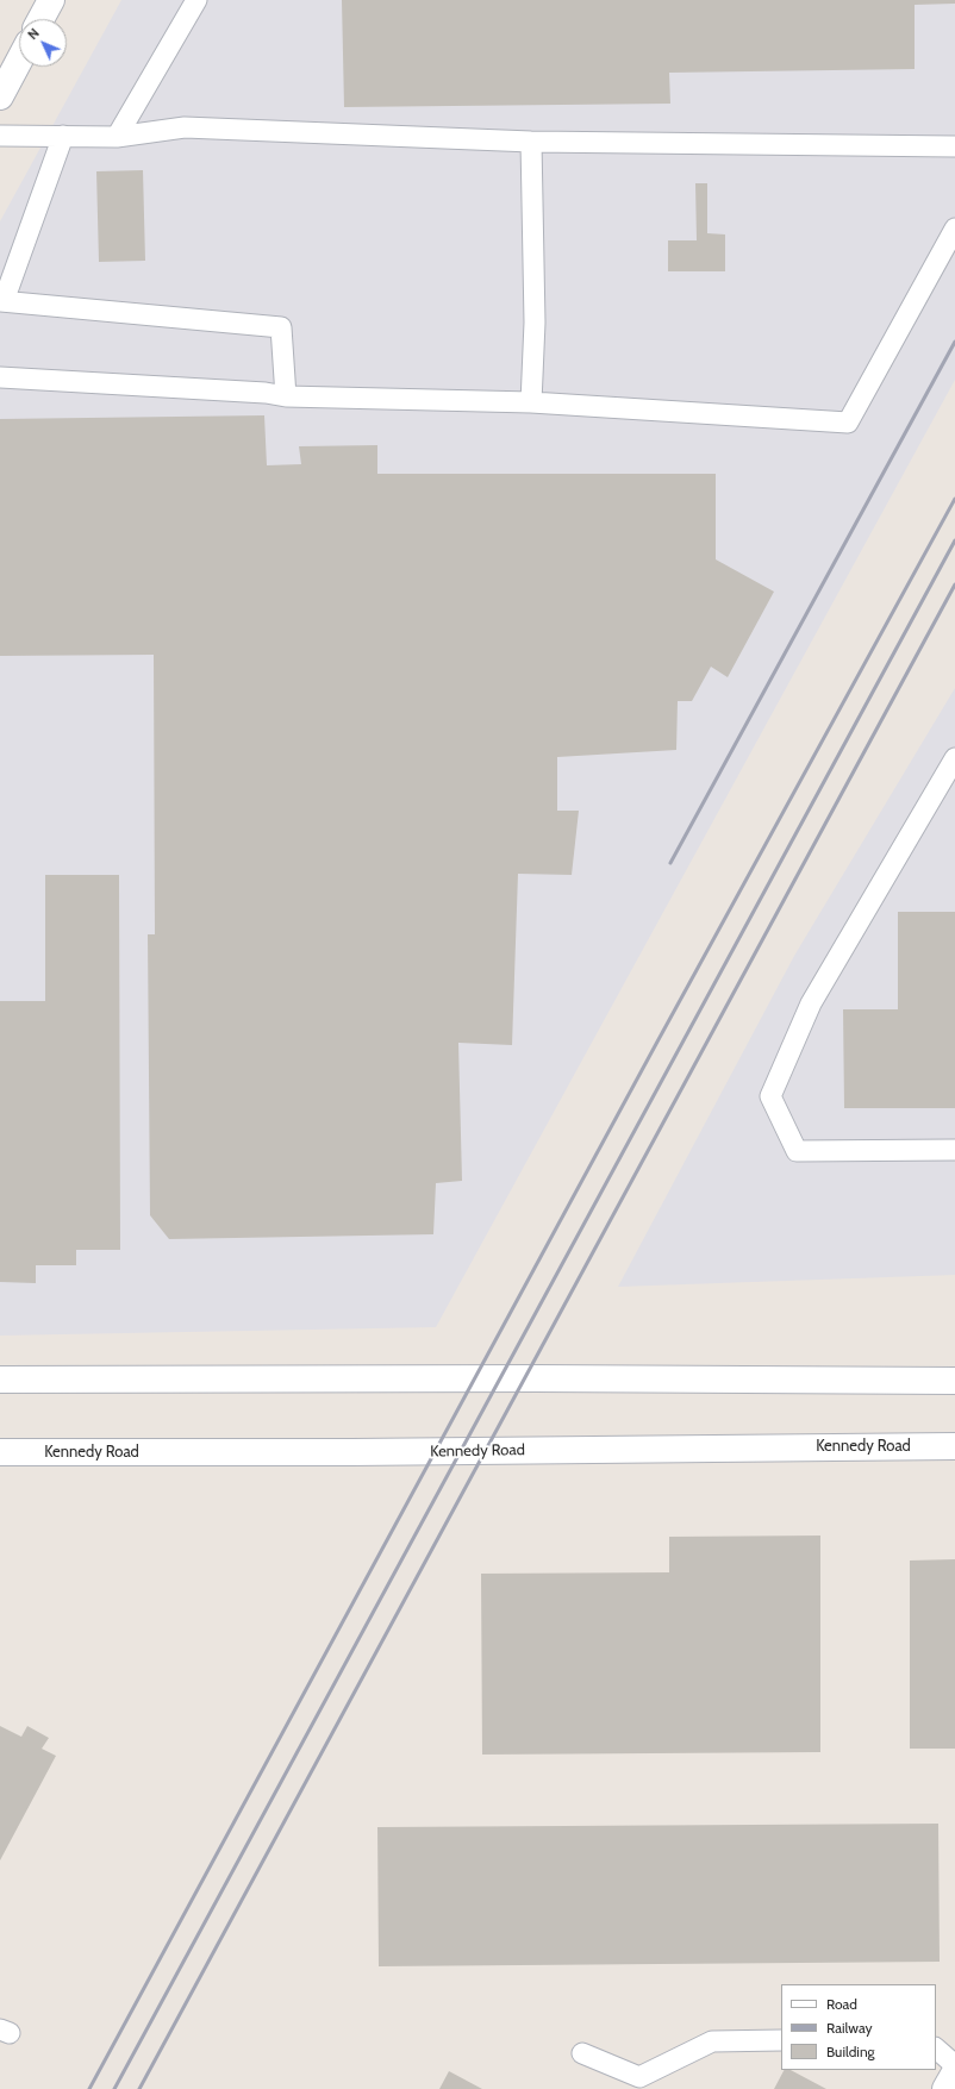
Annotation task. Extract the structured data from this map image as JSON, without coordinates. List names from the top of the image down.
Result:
{
  "streets": {
    "main road": ["Kennedy Road"]
  },
  "legend": ["Road", "Railway", "Building"],
  "north": "top left"
}
